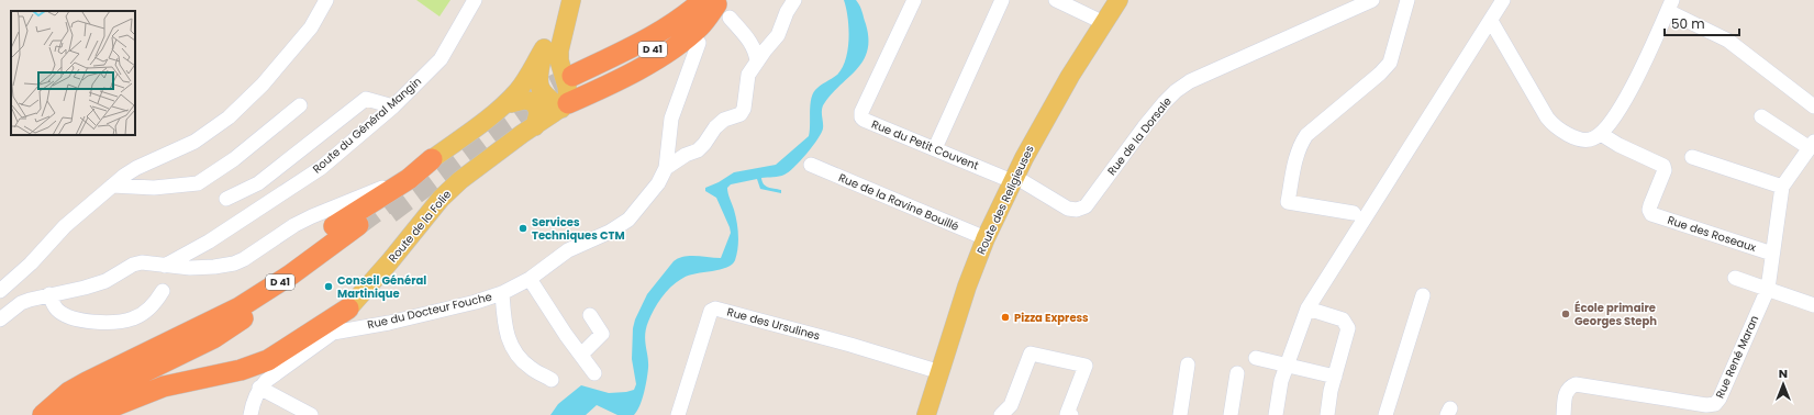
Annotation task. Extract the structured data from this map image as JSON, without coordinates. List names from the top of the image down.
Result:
{
  "streets": {
    "highway": ["D 41"],
    "main road": ["Route des Religieuses", "Route de la Folie"],
    "street": [
      "Route du Général Mangin",
      "Rue de la Dorsale",
      "Rue du Petit Couvent",
      "Rue de la Ravine Bouillé",
      "Rue des Roseaux",
      "Rue du Docteur Fouche",
      "Rue des Ursulines",
      "Rue René Maran"
    ]
  },
  "crossings": [
    ["D 41", "Route de la Folie"],
    ["Rue de la Dorsale", "Rue du Petit Couvent"],
    ["Rue de la Dorsale", "Route des Religieuses"],
    ["Rue du Petit Couvent", "Route des Religieuses"],
    ["Route des Religieuses", "Rue de la Ravine Bouillé"],
    ["Route des Religieuses", "Rue des Ursulines"],
    ["Route de la Folie", "Rue du Docteur Fouche"]
  ],
  "places": [
    "Services Techniques CTM",
    "Conseil Général Martinique",
    "École primaire Georges Steph",
    "Pizza Express"
  ],
  "scale_bar": "50 m",
  "north": "top"
}
